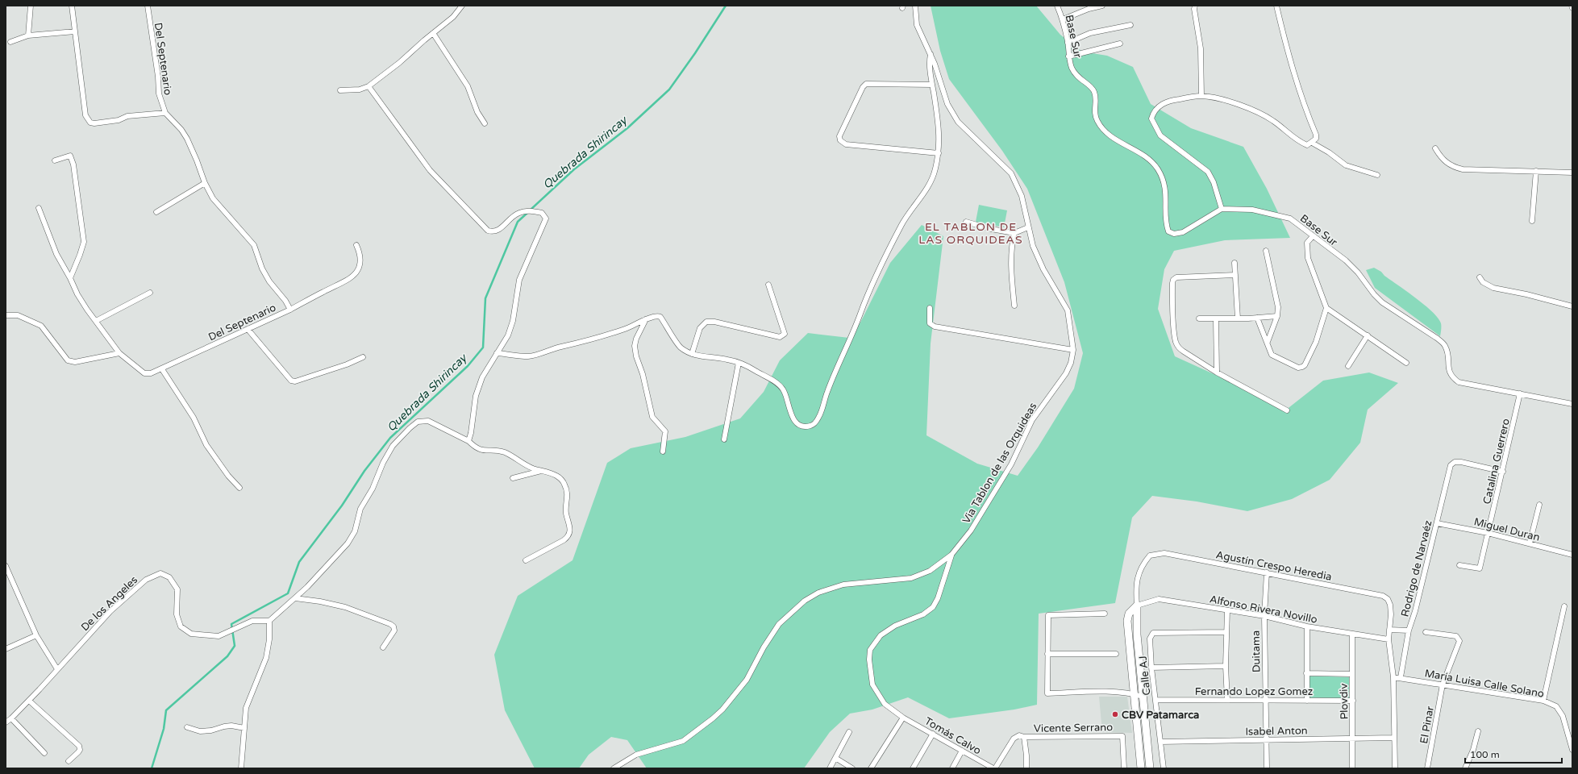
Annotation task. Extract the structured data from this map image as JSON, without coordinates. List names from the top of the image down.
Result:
{
  "streets": {
    "street": [
      "Base Sur",
      "Del Septenario",
      "Catalina Guerrero",
      "Via Tablon de las Orquideas",
      "Miguel Duran",
      "Agustín Crespo Heredia",
      "Rodrigo de Narvaéz",
      "De los Angeles",
      "Alfonso Rivera Novillo",
      "Duitama",
      "Calle AJ",
      "María Luisa Calle Solano",
      "Fernando Lopez Gomez",
      "Plovdiv",
      "El Pinar",
      "Vicente Serrano",
      "Isabel Anton",
      "Tomás Calvo"
    ]
  },
  "crossings": [
    ["Base Sur", "Catalina Guerrero"],
    ["Catalina Guerrero", "Miguel Duran"],
    ["Catalina Guerrero", "Rodrigo de Narvaéz"],
    ["Via Tablon de las Orquideas", "Tomás Calvo"],
    ["Miguel Duran", "Rodrigo de Narvaéz"],
    ["Agustín Crespo Heredia", "Alfonso Rivera Novillo"],
    ["Agustín Crespo Heredia", "Duitama"],
    ["Rodrigo de Narvaéz", "María Luisa Calle Solano"],
    ["Alfonso Rivera Novillo", "Duitama"],
    ["Alfonso Rivera Novillo", "Plovdiv"],
    ["Duitama", "Fernando Lopez Gomez"],
    ["Duitama", "Isabel Anton"],
    ["Calle AJ", "Fernando Lopez Gomez"],
    ["Calle AJ", "Isabel Anton"],
    ["María Luisa Calle Solano", "El Pinar"],
    ["Fernando Lopez Gomez", "Plovdiv"],
    ["Plovdiv", "Isabel Anton"]
  ],
  "districts": ["EL TABLON DE LAS ORQUIDEAS"],
  "water": ["Quebrada Shirincay"],
  "places": ["CBV Patamarca"],
  "scale_bar": "100 m"
}
